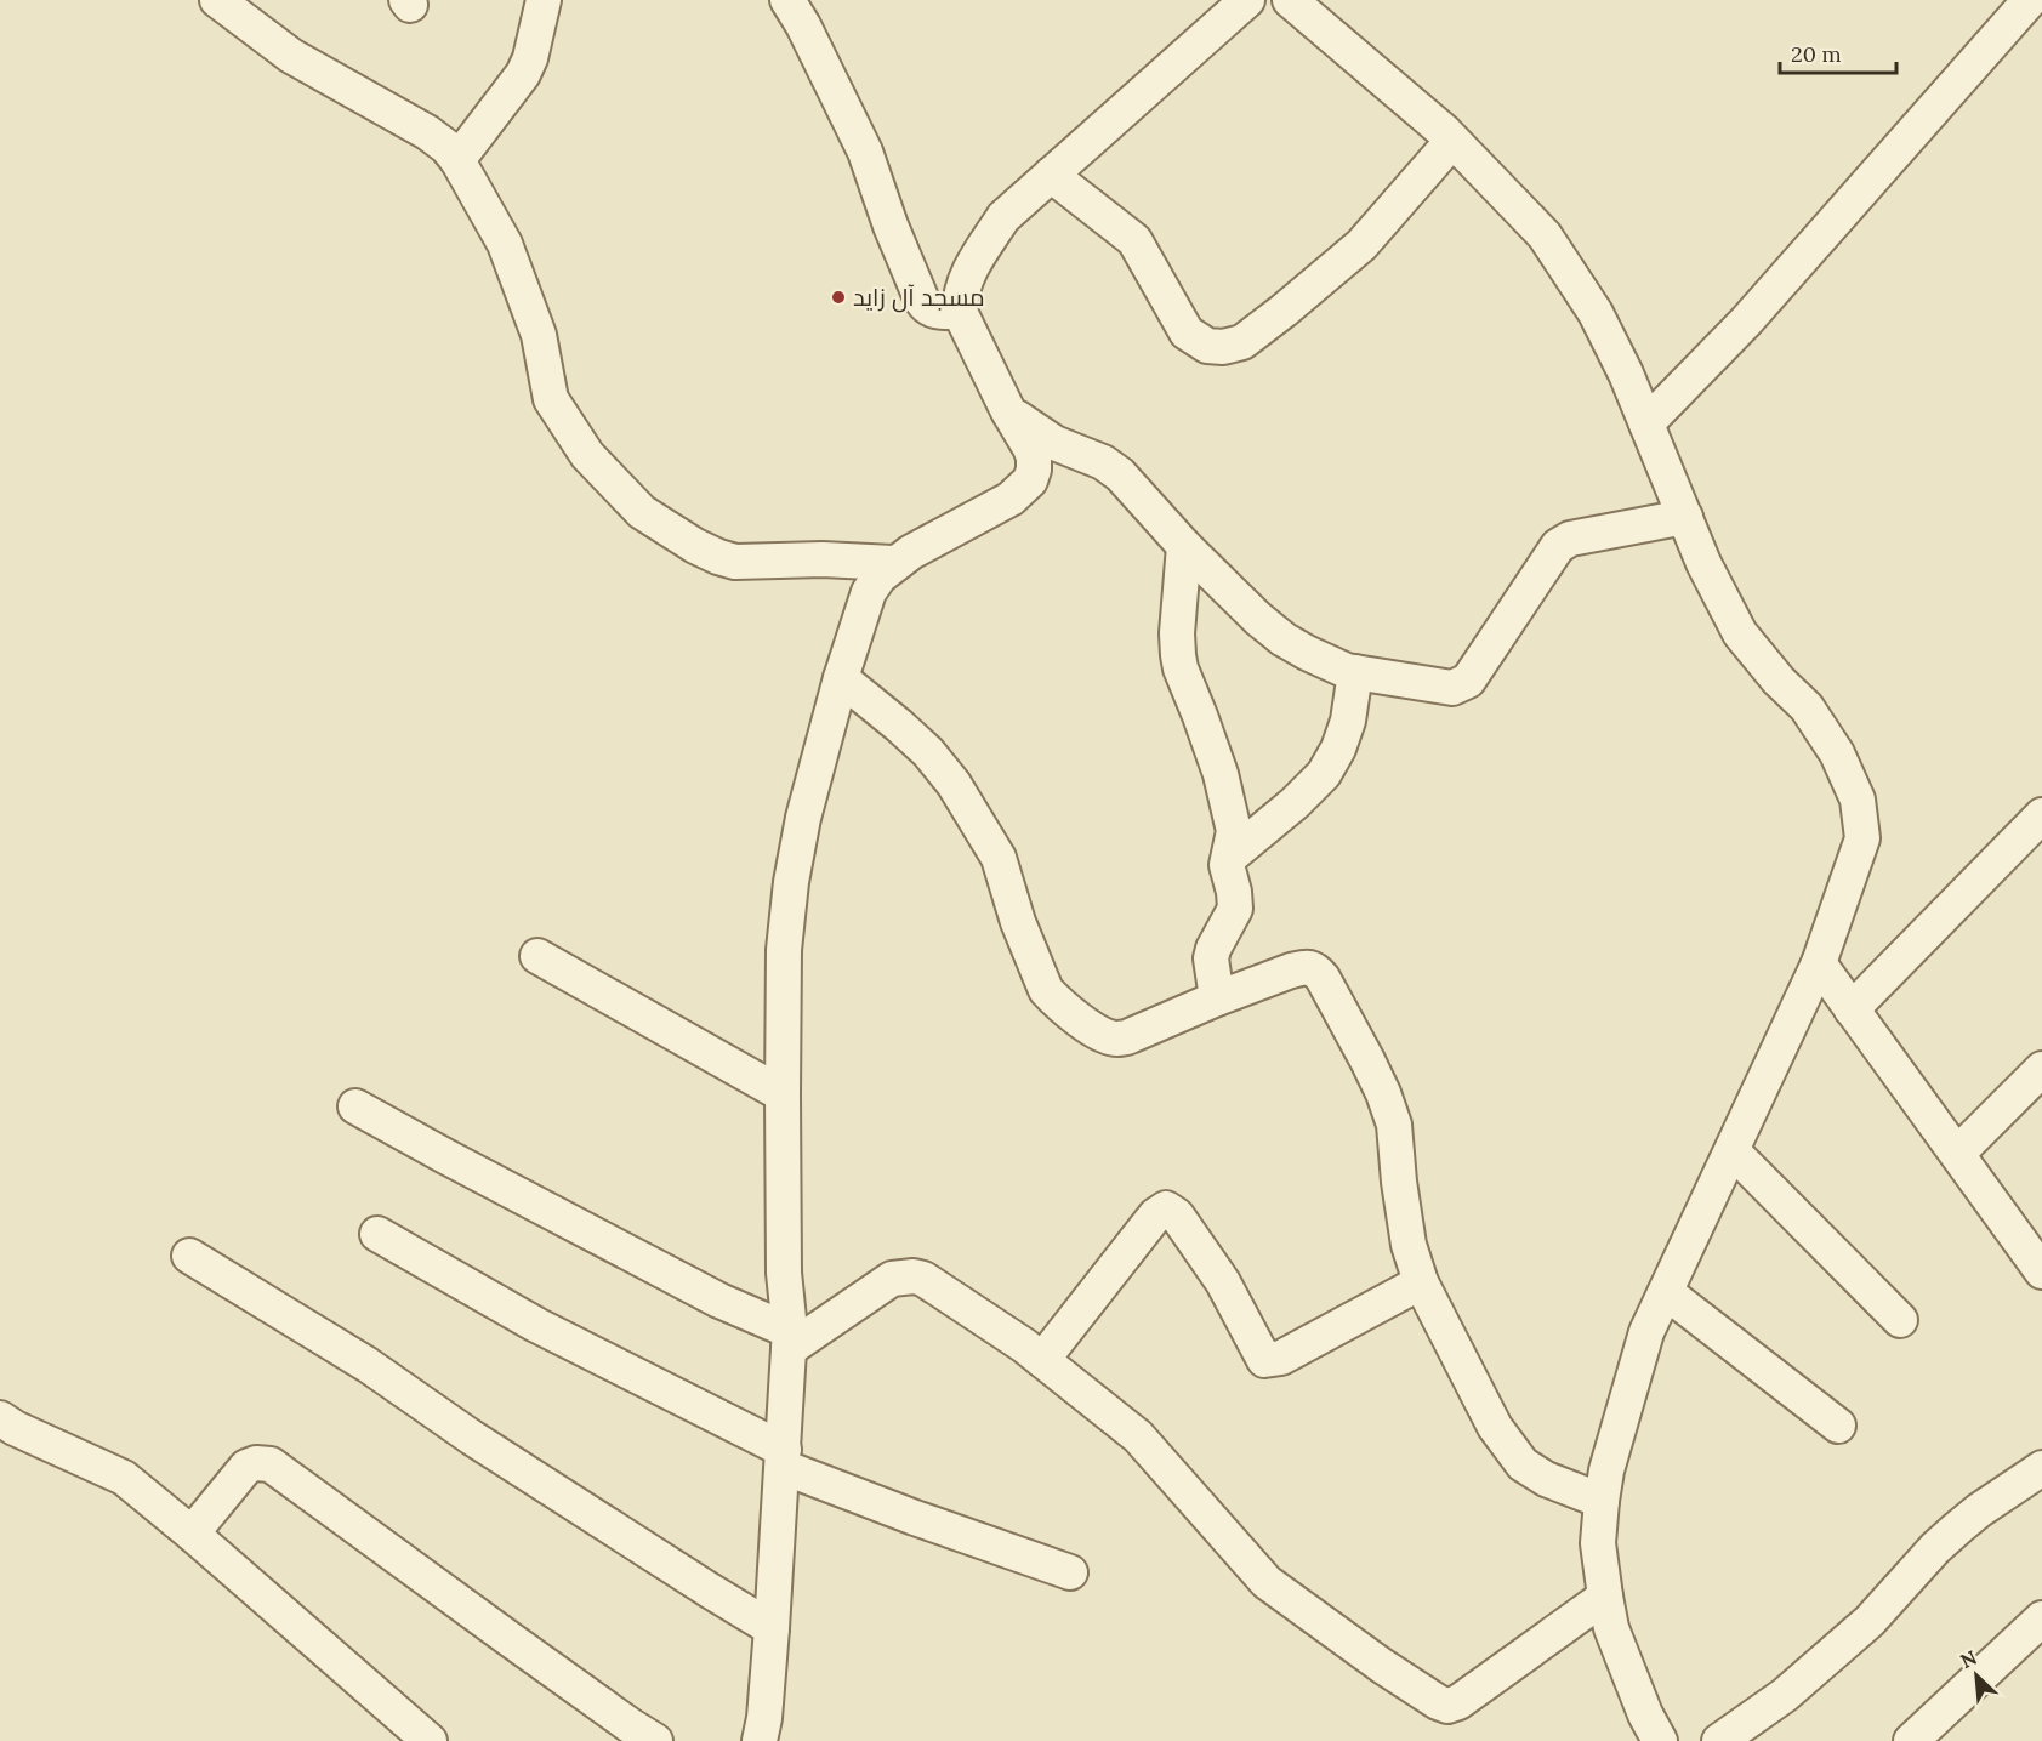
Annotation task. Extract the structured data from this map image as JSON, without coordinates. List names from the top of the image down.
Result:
{
  "places": ["مسجد آل زايد"],
  "scale_bar": "20 m",
  "north": "top left"
}
